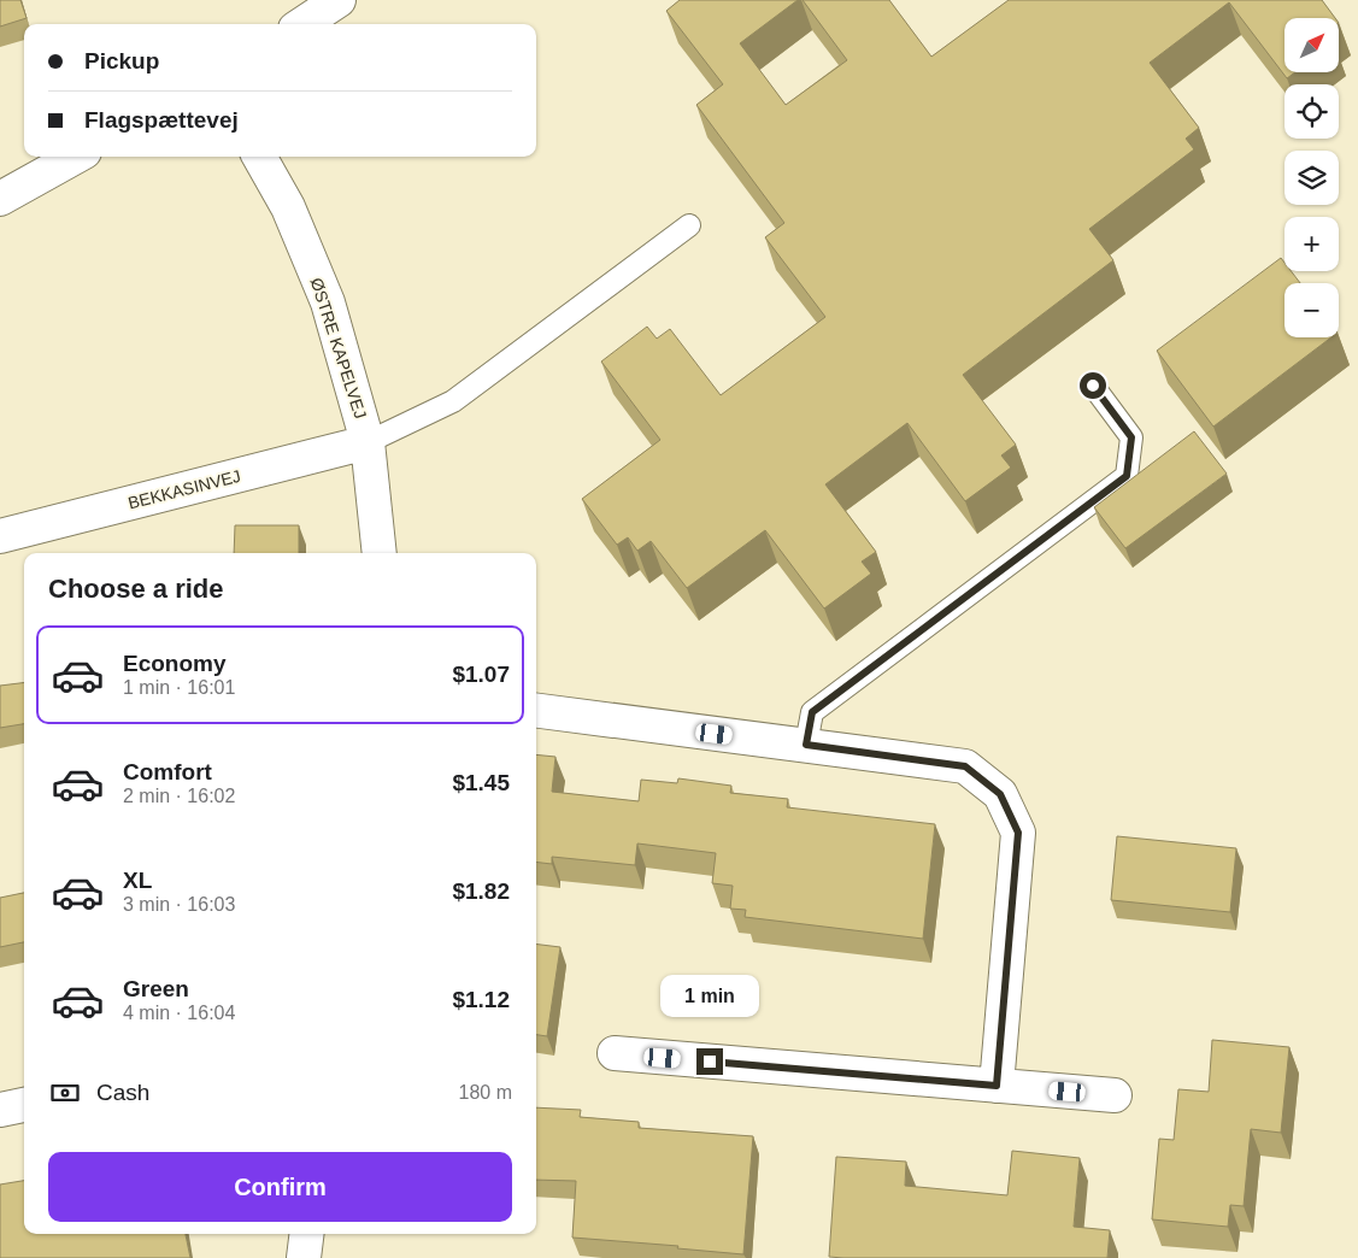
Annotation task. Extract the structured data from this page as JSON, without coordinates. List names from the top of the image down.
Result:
{
  "streets": {
    "street": ["ØSTRE KAPELVEJ", "BEKKASINVEJ"]
  },
  "crossings": [
    ["ØSTRE KAPELVEJ", "BEKKASINVEJ"]
  ],
  "north": "top right",
  "page": {
    "map_buttons": ["+", "−"],
    "banner": ["Pickup", "Flagspættevej"],
    "heading": "Choose a ride",
    "list": [
      {
        "name": "Economy",
        "note": "1 min · 16:01",
        "value": "$1.07"
      },
      {
        "name": "Comfort",
        "note": "2 min · 16:02",
        "value": "$1.45"
      },
      {
        "name": "XL",
        "note": "3 min · 16:03",
        "value": "$1.82"
      },
      {
        "name": "Green",
        "note": "4 min · 16:04",
        "value": "$1.12"
      }
    ],
    "bubble": "1 min",
    "pay": ["Cash", "180 m"],
    "buttons": "Confirm"
  }
}
